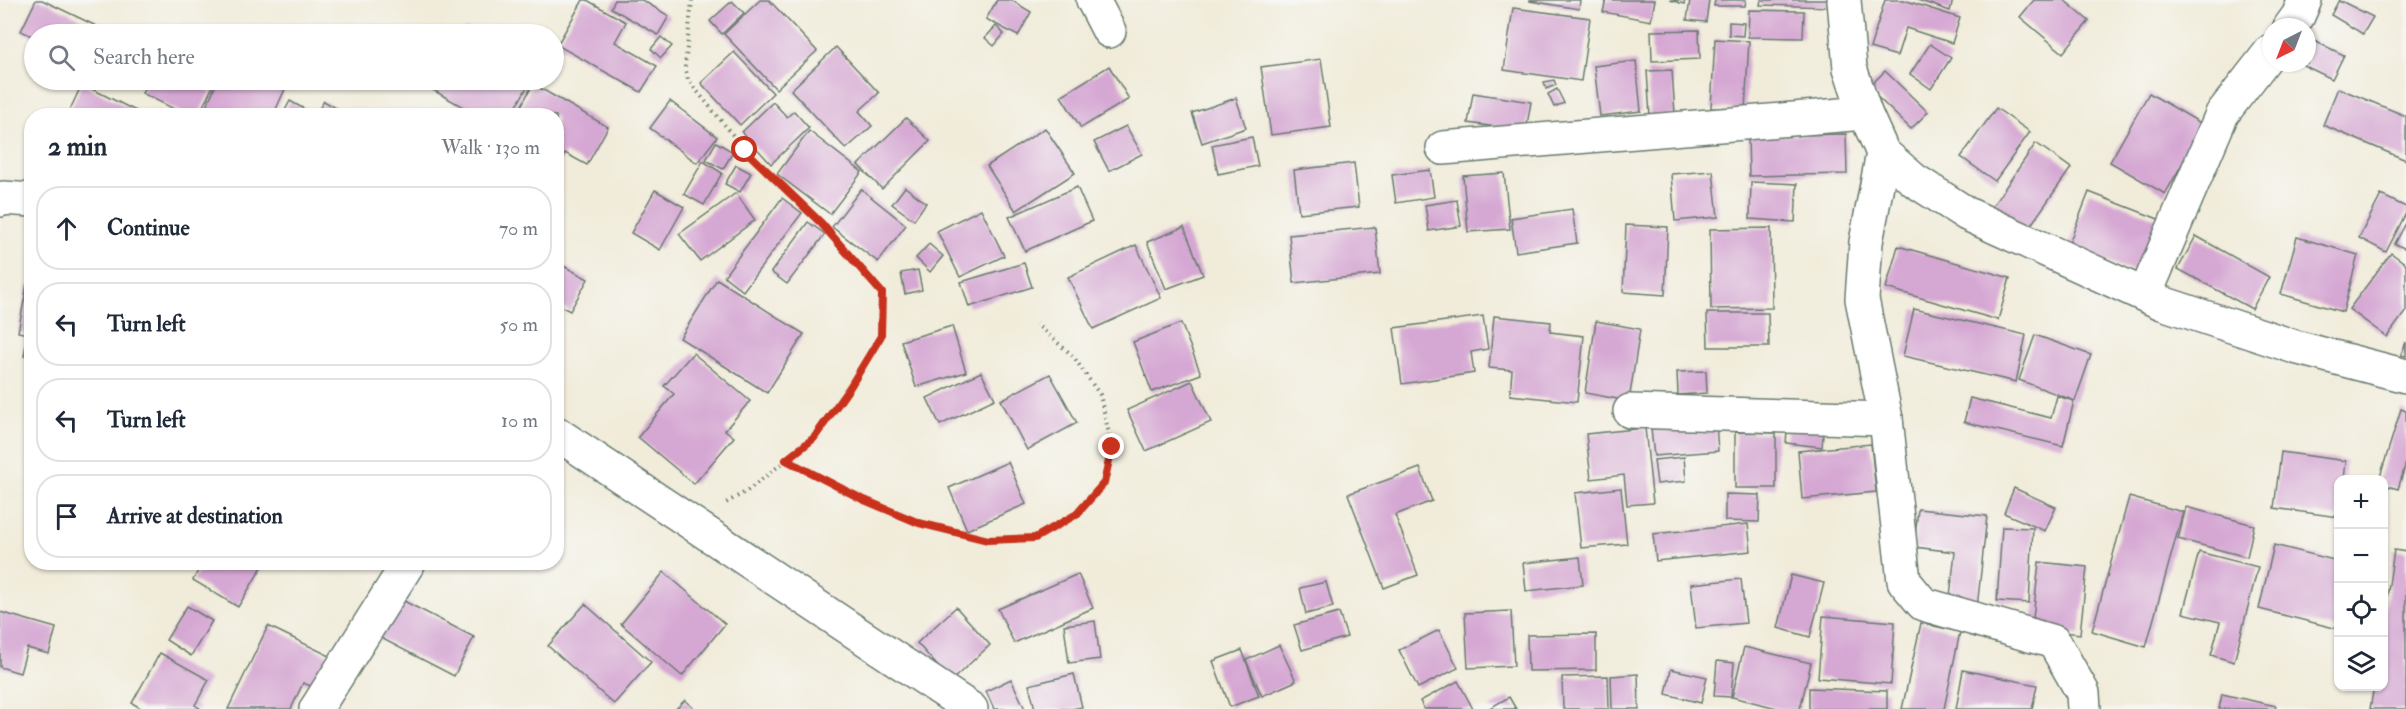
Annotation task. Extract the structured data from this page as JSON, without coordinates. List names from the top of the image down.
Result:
{
  "north": "bottom left",
  "page": {
    "search": "Search here",
    "heading": ["2 min", "Walk · 130 m"],
    "list": [
      ["Continue", "70 m"],
      ["Turn left", "50 m"],
      ["Turn left", "10 m"],
      "Arrive at destination"
    ],
    "map_buttons": ["+", "−"]
  }
}
